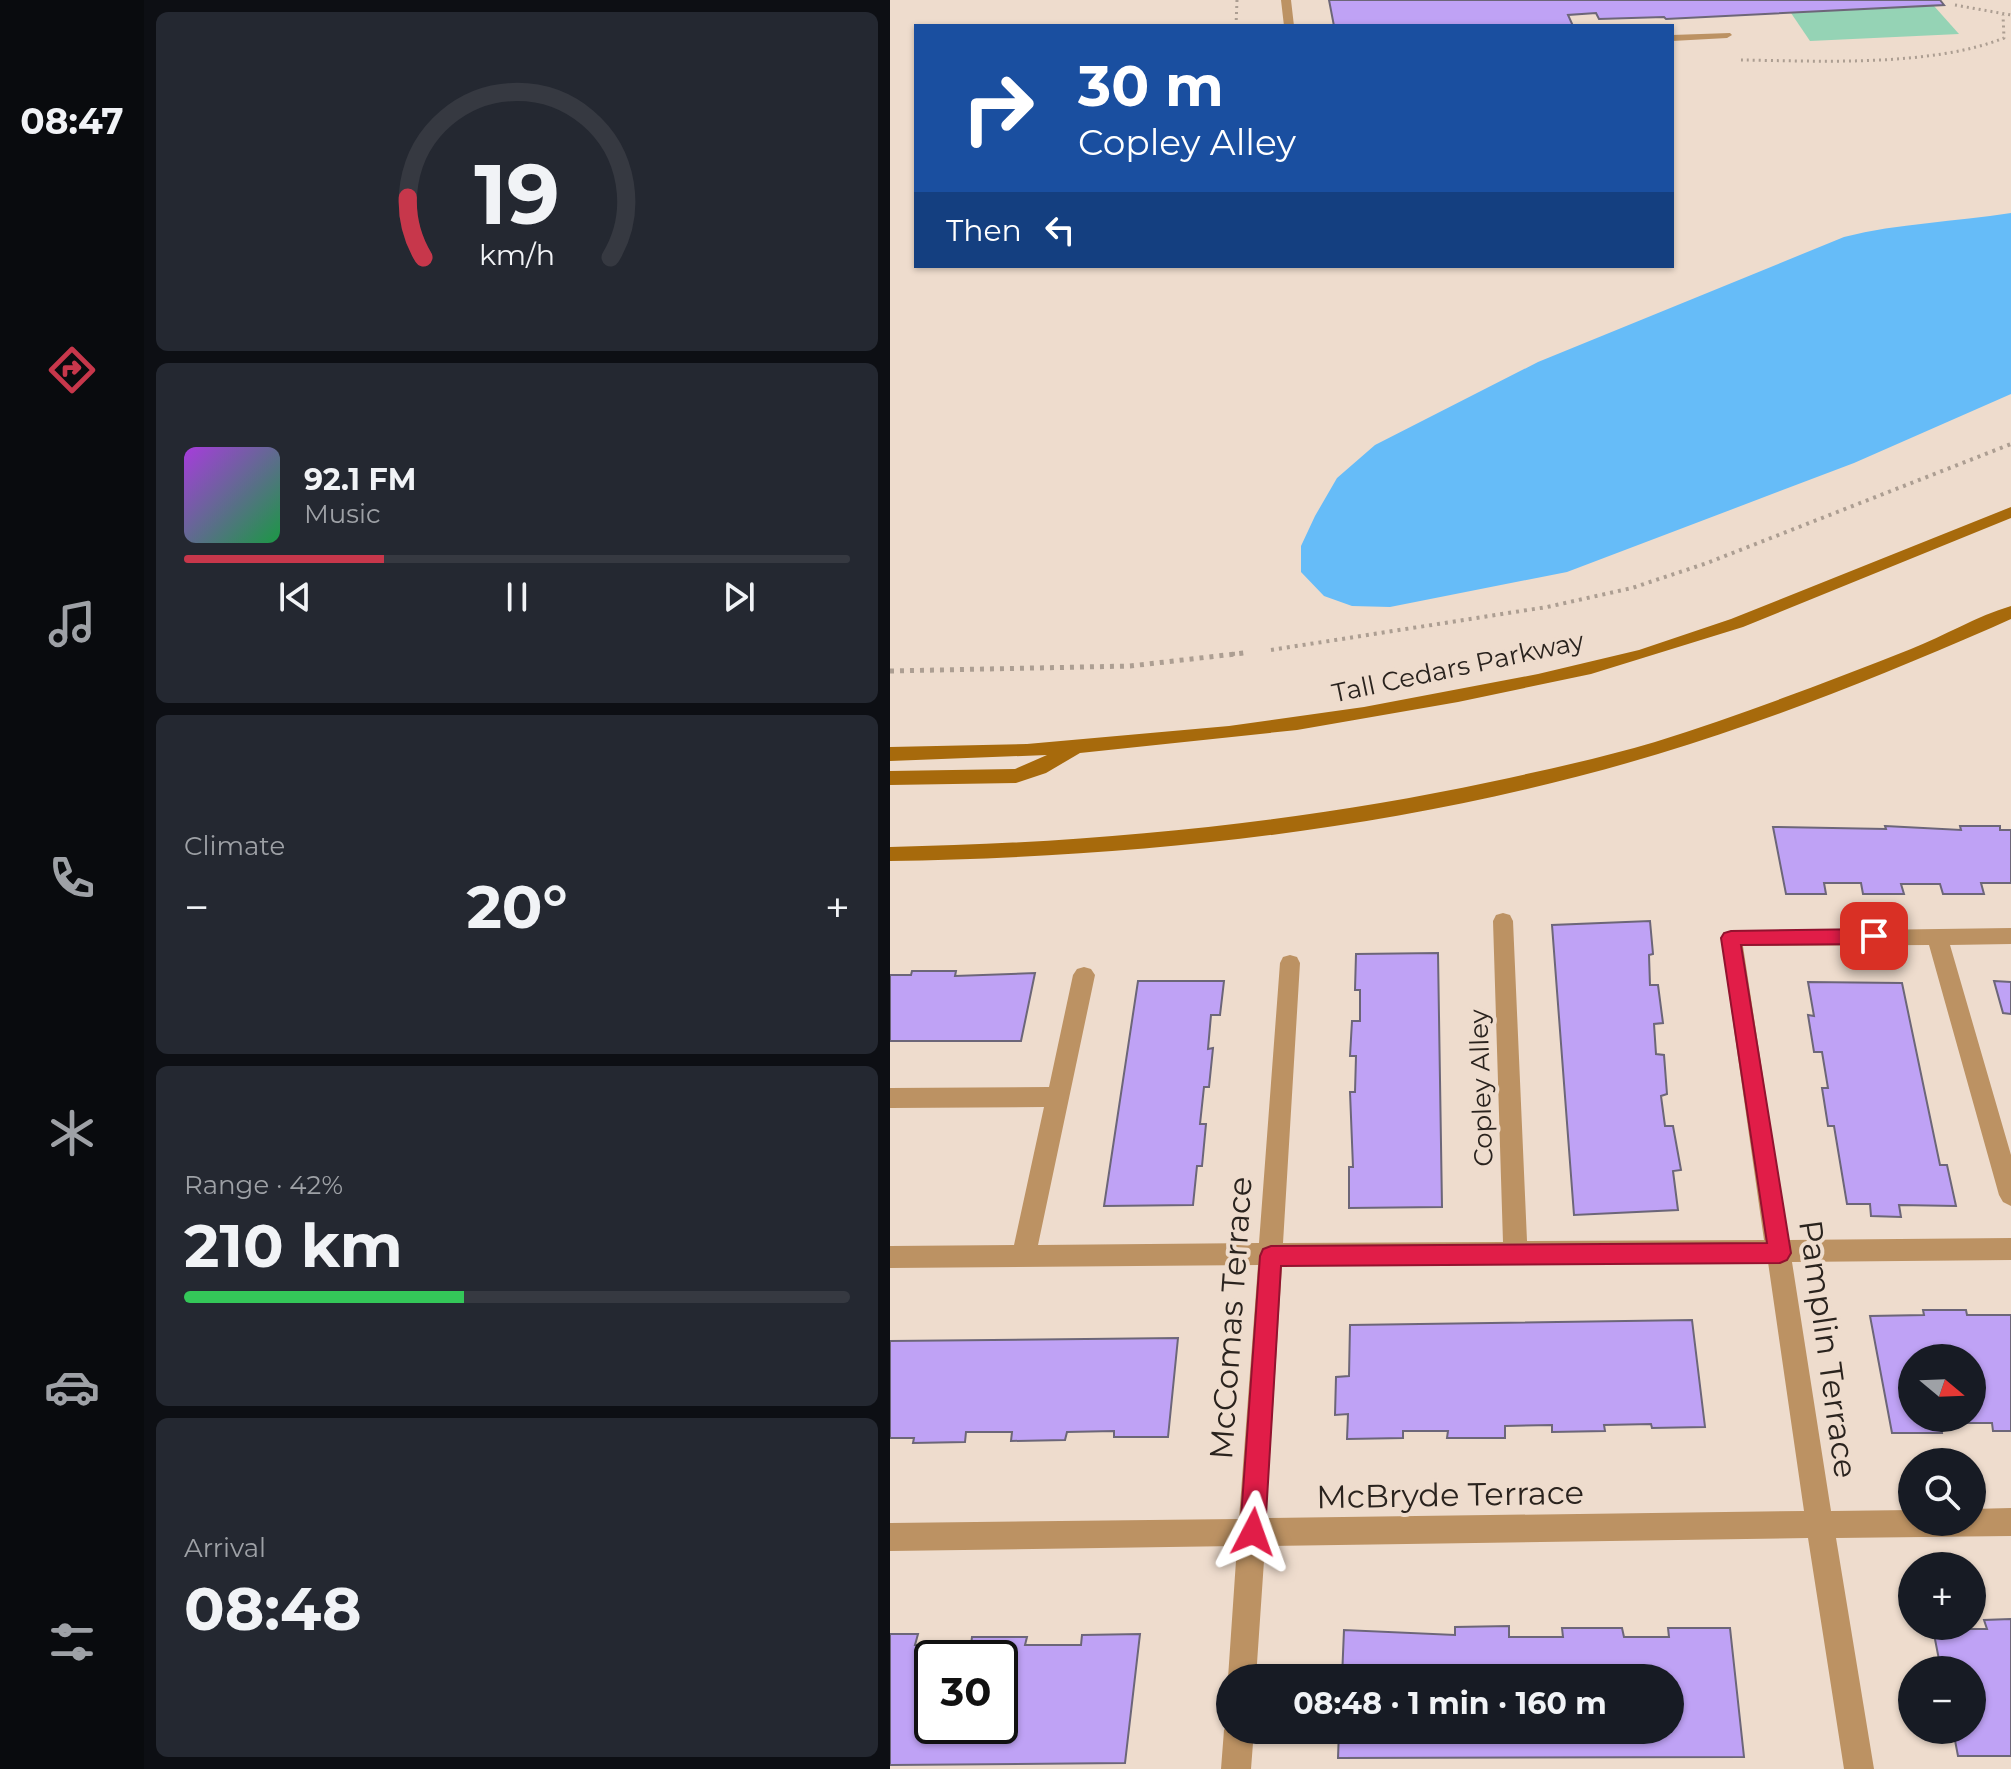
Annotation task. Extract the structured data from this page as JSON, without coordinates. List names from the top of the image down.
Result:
{
  "streets": {
    "main road": ["Tall Cedars Parkway"],
    "street": [
      "Copley Alley",
      "McComas Terrace",
      "Pamplin Terrace",
      "McBryde Terrace"
    ]
  },
  "crossings": [
    ["McComas Terrace", "McBryde Terrace"],
    ["Pamplin Terrace", "McBryde Terrace"]
  ],
  "north": "right",
  "page": {
    "tabs": "08:47",
    "turn": ["30 m", "Copley Alley"],
    "then": "Then",
    "song": ["92.1 FM", "Music"],
    "tile": [
      "Climate",
      ["Range · 42%", "210 km"],
      ["Arrival", "08:48"]
    ],
    "heat": ["−", "20°", "+"],
    "map_buttons": ["+", "−"],
    "limit": "30",
    "trip": "08:48 · 1 min · 160 m",
    "gauge": ["19", "km/h"]
  }
}
